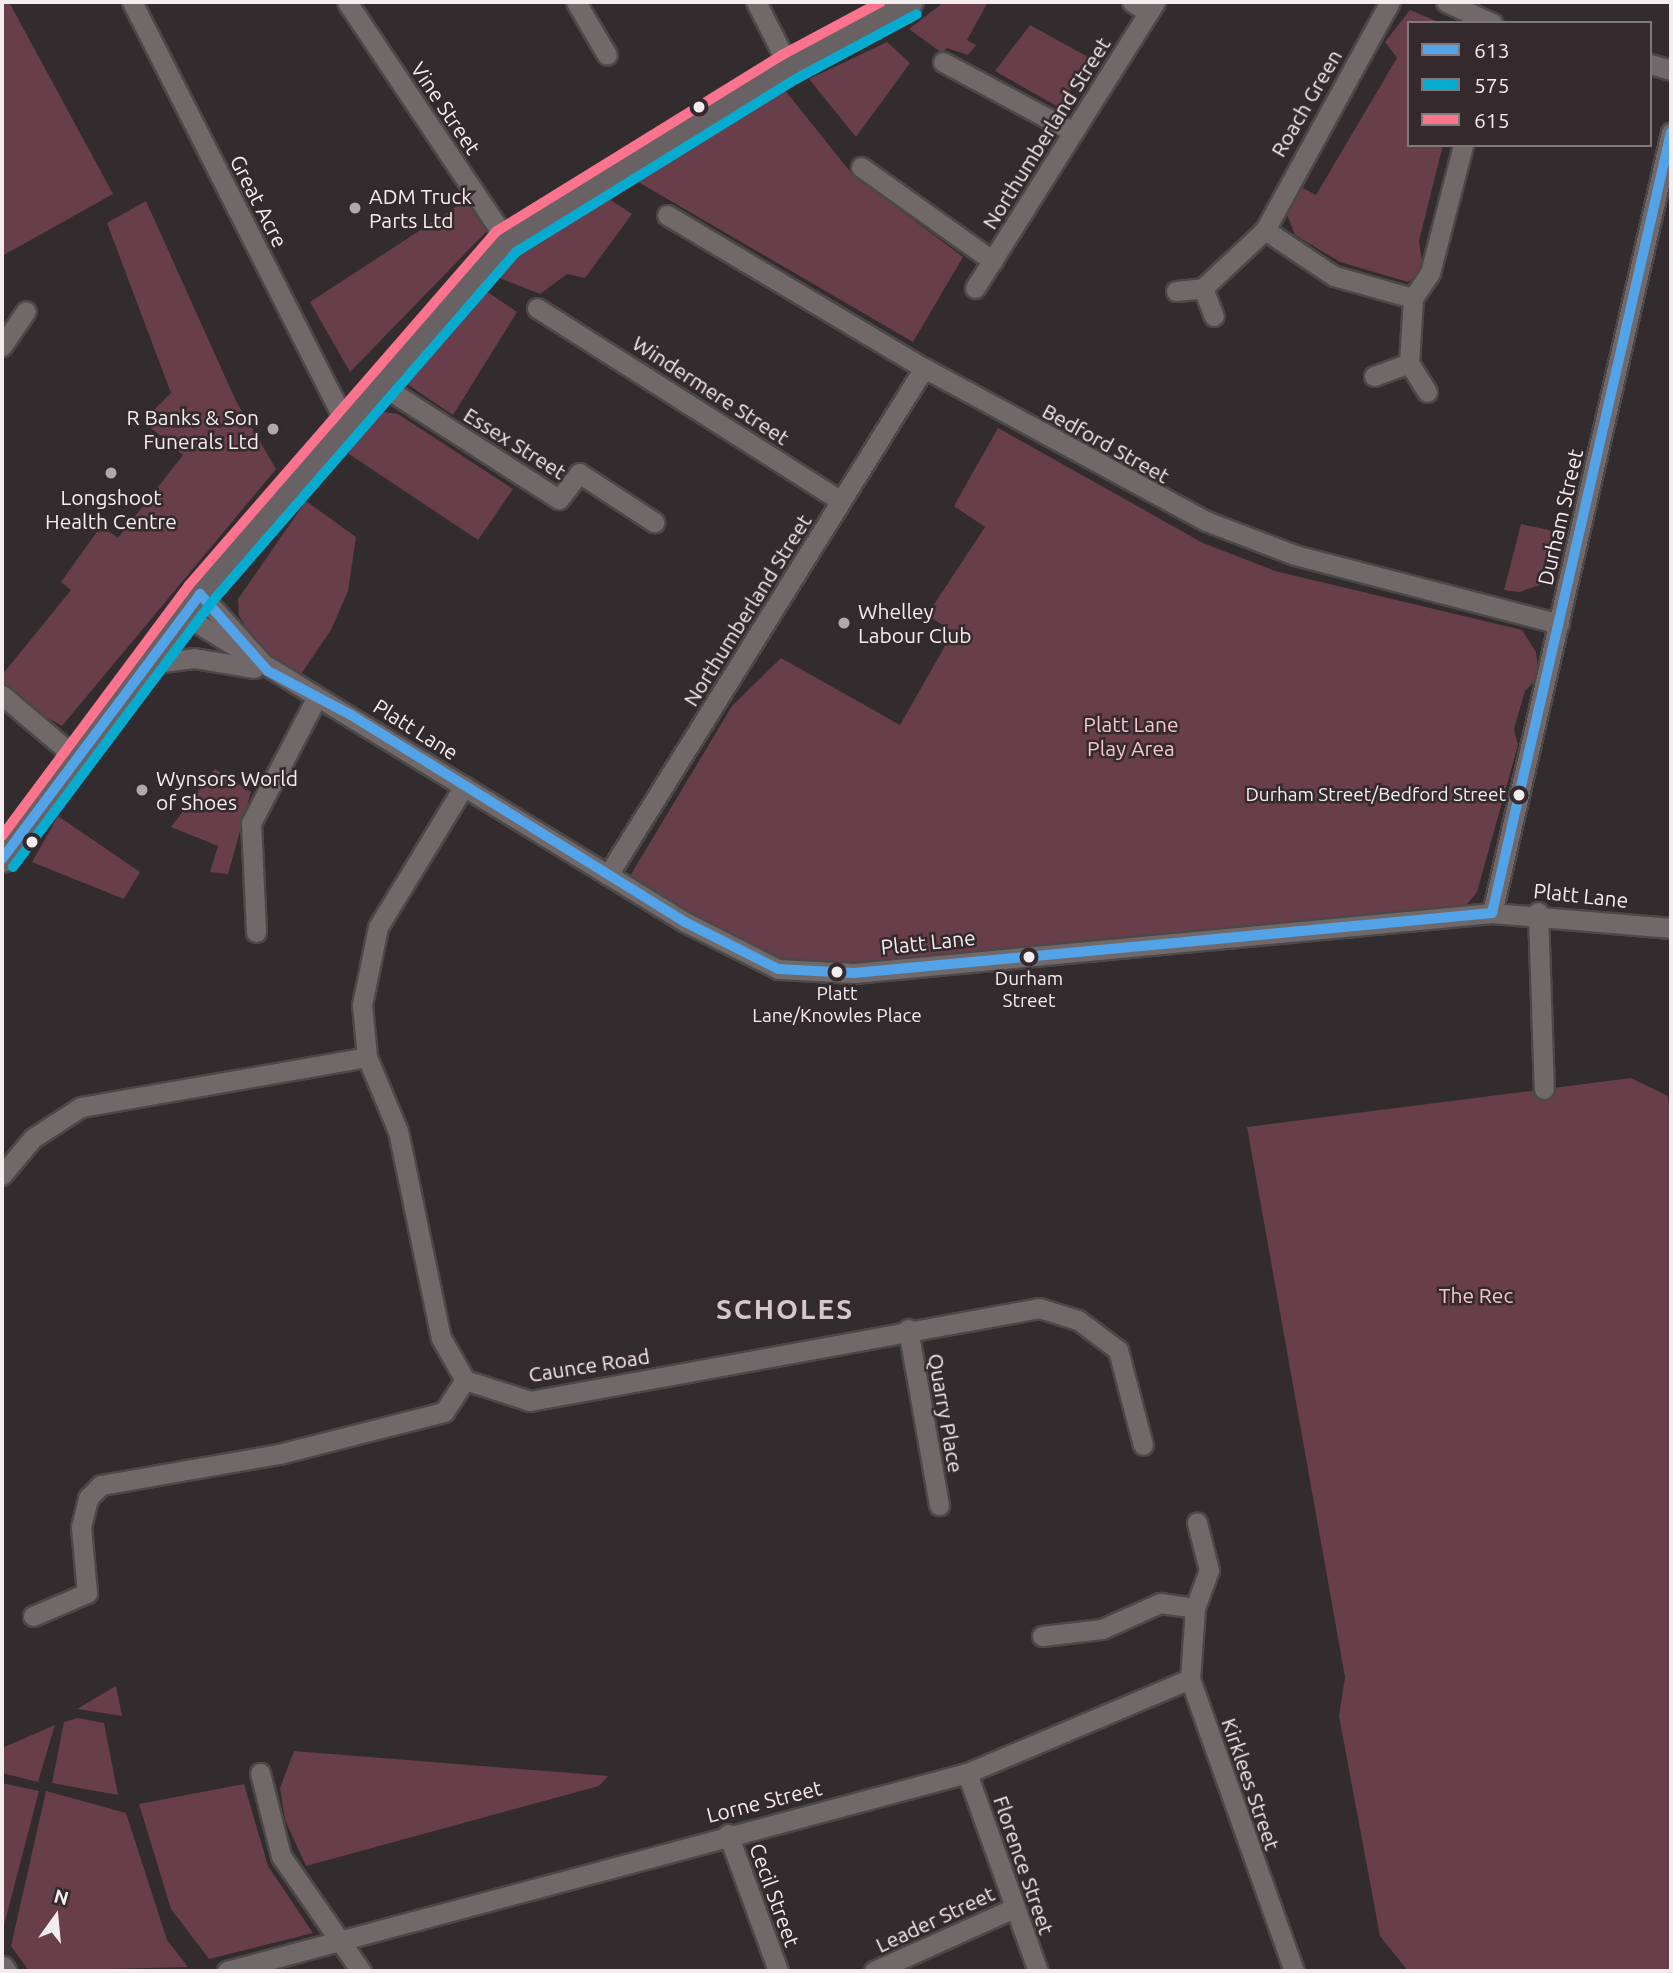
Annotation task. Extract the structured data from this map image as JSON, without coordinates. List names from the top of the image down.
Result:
{
  "streets": {
    "street": [
      "Roach Green",
      "Vine Street",
      "Northumberland Street",
      "Great Acre",
      "Windermere Street",
      "Essex Street",
      "Bedford Street",
      "Durham Street",
      "Platt Lane",
      "Caunce Road",
      "Quarry Place",
      "Kirklees Street",
      "Lorne Street",
      "Florence Street",
      "Cecil Street",
      "Leader Street"
    ]
  },
  "crossings": [
    ["Northumberland Street", "Windermere Street"],
    ["Northumberland Street", "Bedford Street"],
    ["Northumberland Street", "Platt Lane"],
    ["Bedford Street", "Durham Street"],
    ["Durham Street", "Platt Lane"],
    ["Caunce Road", "Quarry Place"],
    ["Kirklees Street", "Lorne Street"],
    ["Lorne Street", "Florence Street"],
    ["Lorne Street", "Cecil Street"],
    ["Florence Street", "Leader Street"]
  ],
  "districts": ["SCHOLES"],
  "parks": ["Platt Lane Play Area", "The Rec"],
  "places": [
    "ADM Truck Parts Ltd",
    "R Banks & Son Funerals Ltd",
    "Longshoot Health Centre",
    "Whelley Labour Club",
    "Wynsors World of Shoes",
    "Durham Street/Bedford Street",
    "Durham Street",
    "Platt Lane/Knowles Place"
  ],
  "lines": ["transit line 615", "transit line 575", "transit line 613"],
  "legend": ["613", "575", "615"],
  "north": "top"
}
